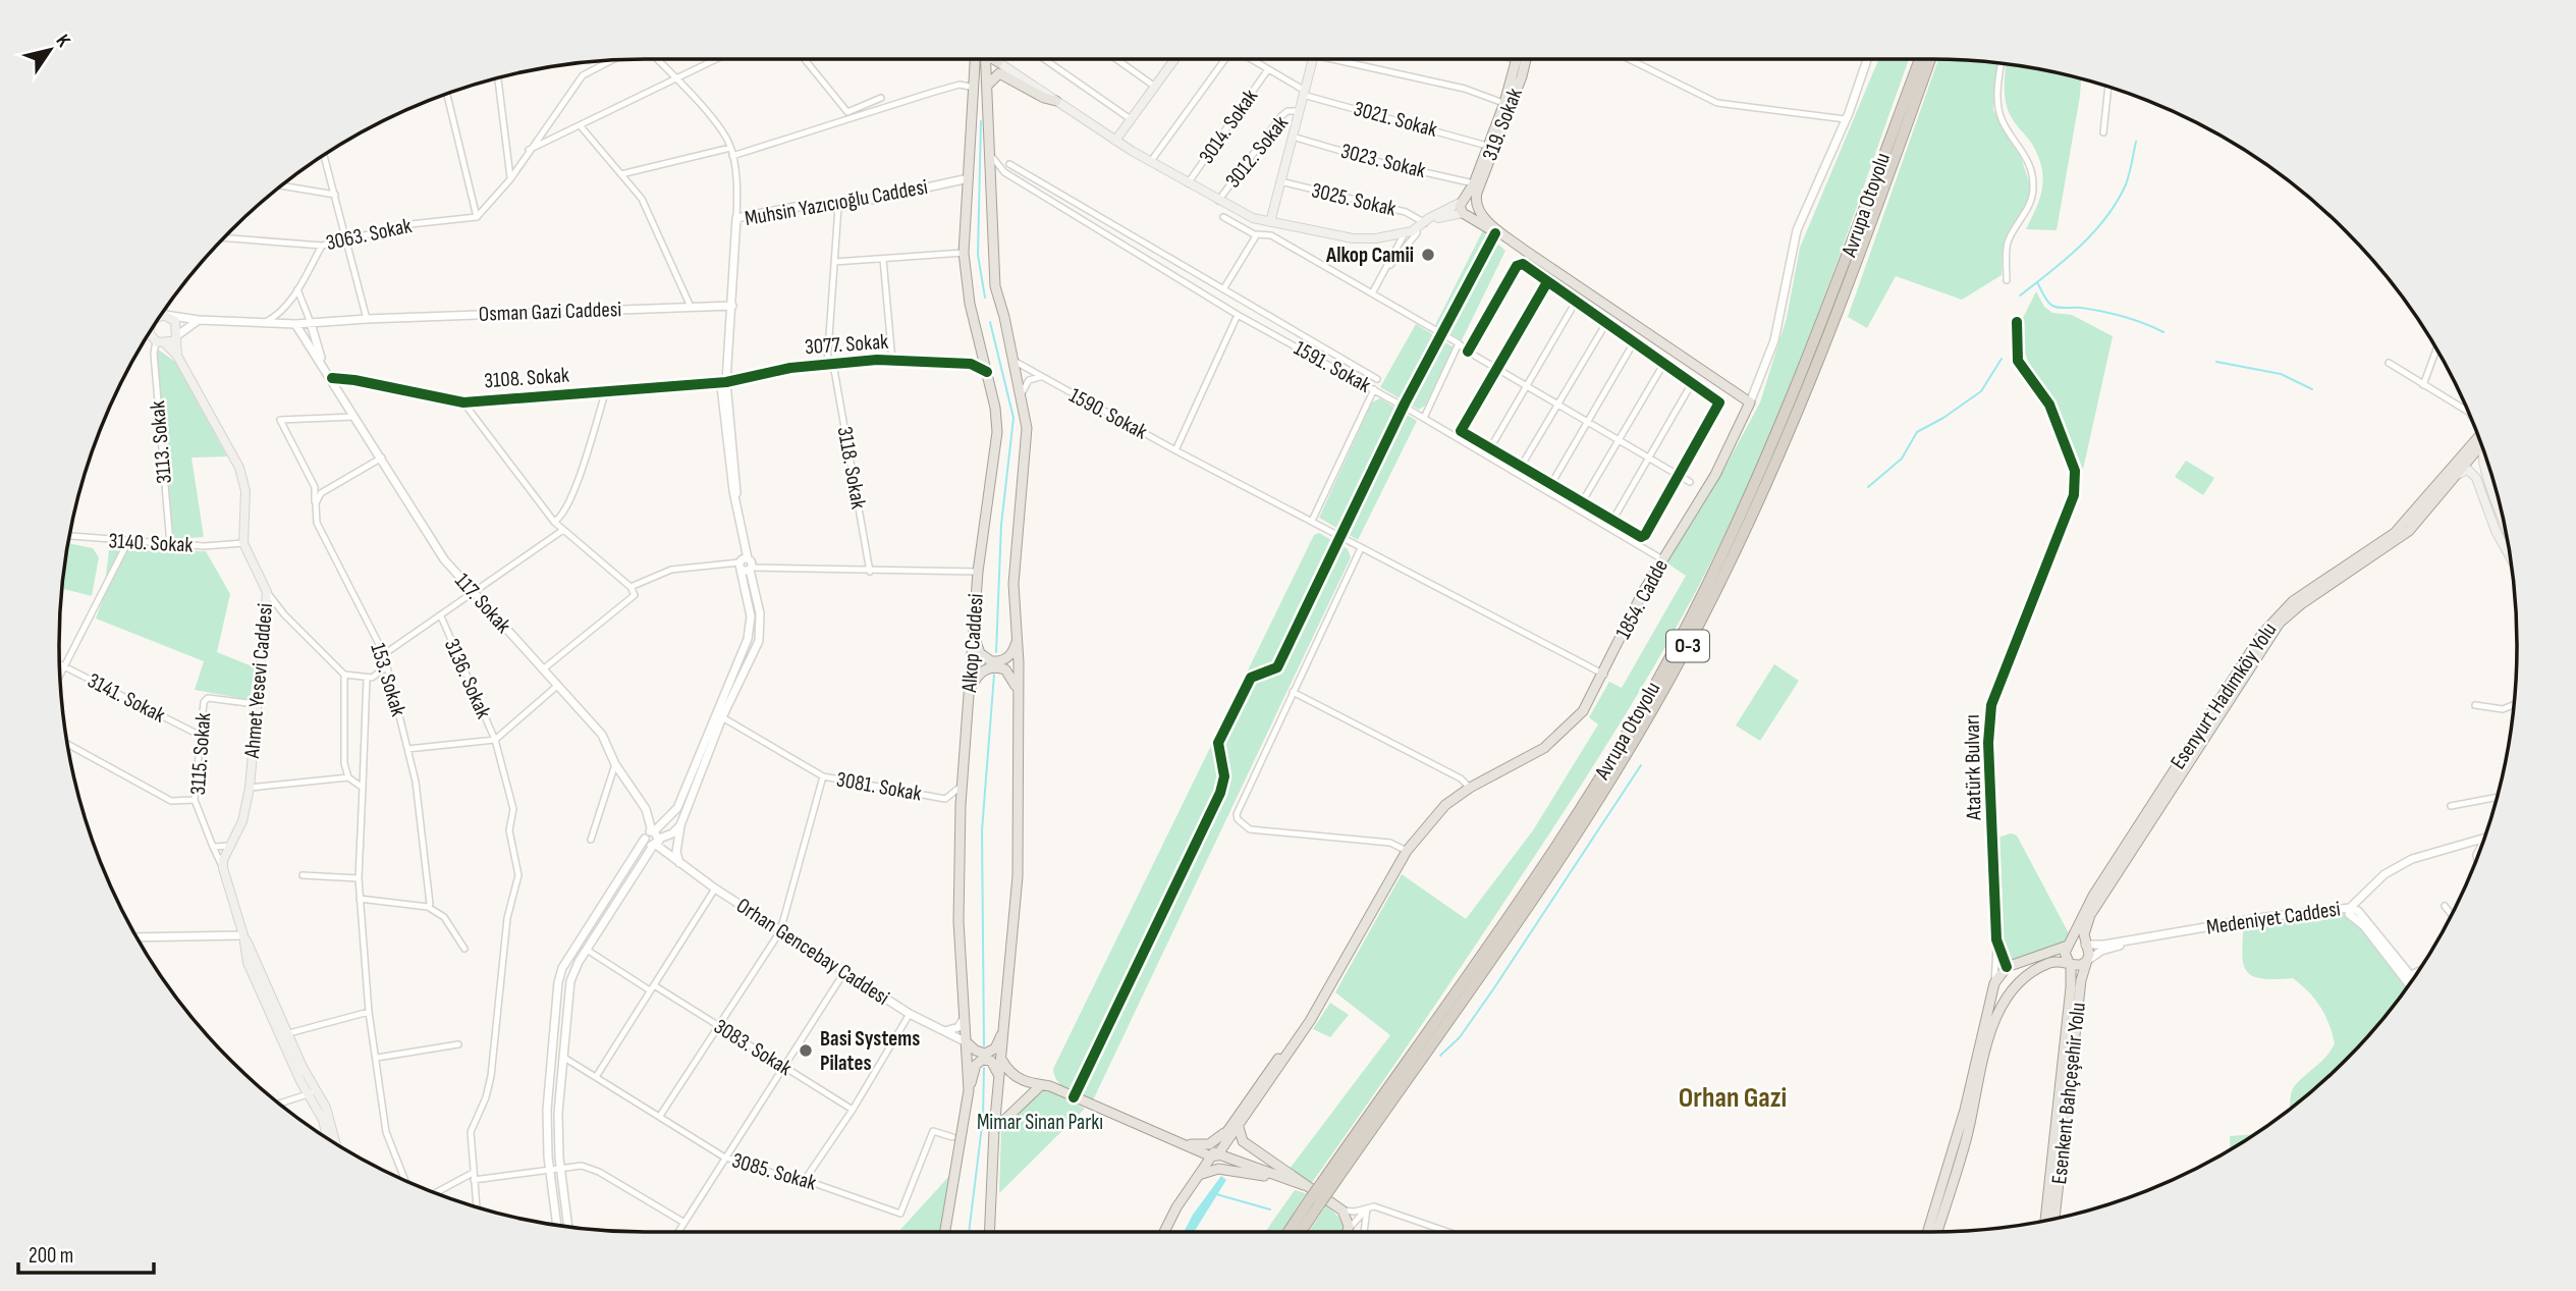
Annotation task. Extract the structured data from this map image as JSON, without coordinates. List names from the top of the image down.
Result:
{
  "streets": {
    "highway": ["Avrupa Otoyolu", "O-3"],
    "main road": [
      "319. Sokak",
      "1854. Cadde",
      "Alkop Caddesi",
      "Ahmet Yesevi Caddesi",
      "Esenyurt Hadımköy Yolu",
      "Atatürk Bulvarı",
      "Esenkent Bahçeşehir Yolu"
    ],
    "street": [
      "3021. Sokak",
      "3014. Sokak",
      "3012. Sokak",
      "3023. Sokak",
      "3025. Sokak",
      "Muhsin Yazıcıoğlu Caddesi",
      "3063. Sokak",
      "Osman Gazi Caddesi",
      "3077. Sokak",
      "1591. Sokak",
      "3108. Sokak",
      "1590. Sokak",
      "3113. Sokak",
      "3118. Sokak",
      "3140. Sokak",
      "117. Sokak",
      "3136. Sokak",
      "153. Sokak",
      "3141. Sokak",
      "3115. Sokak",
      "3081. Sokak",
      "Medeniyet Caddesi",
      "Orhan Gencebay Caddesi",
      "3083. Sokak",
      "3085. Sokak"
    ]
  },
  "crossings": [
    ["3021. Sokak", "319. Sokak"],
    ["3021. Sokak", "3014. Sokak"],
    ["319. Sokak", "3023. Sokak"],
    ["Muhsin Yazıcıoğlu Caddesi", "Osman Gazi Caddesi"],
    ["Muhsin Yazıcıoğlu Caddesi", "3077. Sokak"],
    ["Muhsin Yazıcıoğlu Caddesi", "3108. Sokak"],
    ["Muhsin Yazıcıoğlu Caddesi", "3118. Sokak"],
    ["Muhsin Yazıcıoğlu Caddesi", "117. Sokak"],
    ["Muhsin Yazıcıoğlu Caddesi", "Alkop Caddesi"],
    ["Muhsin Yazıcıoğlu Caddesi", "3081. Sokak"],
    ["Muhsin Yazıcıoğlu Caddesi", "Orhan Gencebay Caddesi"],
    ["Muhsin Yazıcıoğlu Caddesi", "3083. Sokak"],
    ["Muhsin Yazıcıoğlu Caddesi", "3085. Sokak"],
    ["3077. Sokak", "3108. Sokak"],
    ["3077. Sokak", "3118. Sokak"],
    ["3077. Sokak", "Alkop Caddesi"],
    ["1591. Sokak", "1854. Cadde"],
    ["1591. Sokak", "Alkop Caddesi"],
    ["3108. Sokak", "117. Sokak"],
    ["1590. Sokak", "1854. Cadde"],
    ["1590. Sokak", "Alkop Caddesi"],
    ["3113. Sokak", "3140. Sokak"],
    ["3140. Sokak", "Ahmet Yesevi Caddesi"],
    ["117. Sokak", "153. Sokak"],
    ["117. Sokak", "Orhan Gencebay Caddesi"],
    ["Alkop Caddesi", "3081. Sokak"],
    ["Alkop Caddesi", "Orhan Gencebay Caddesi"],
    ["Ahmet Yesevi Caddesi", "3115. Sokak"],
    ["Esenyurt Hadımköy Yolu", "Esenkent Bahçeşehir Yolu"],
    ["3141. Sokak", "3115. Sokak"]
  ],
  "districts": ["Orhan Gazi"],
  "parks": ["Mimar Sinan Parkı"],
  "places": ["Alkop Camii", "Basi Systems Pilates"],
  "scale_bar": "200 m",
  "north": "top right"
}
